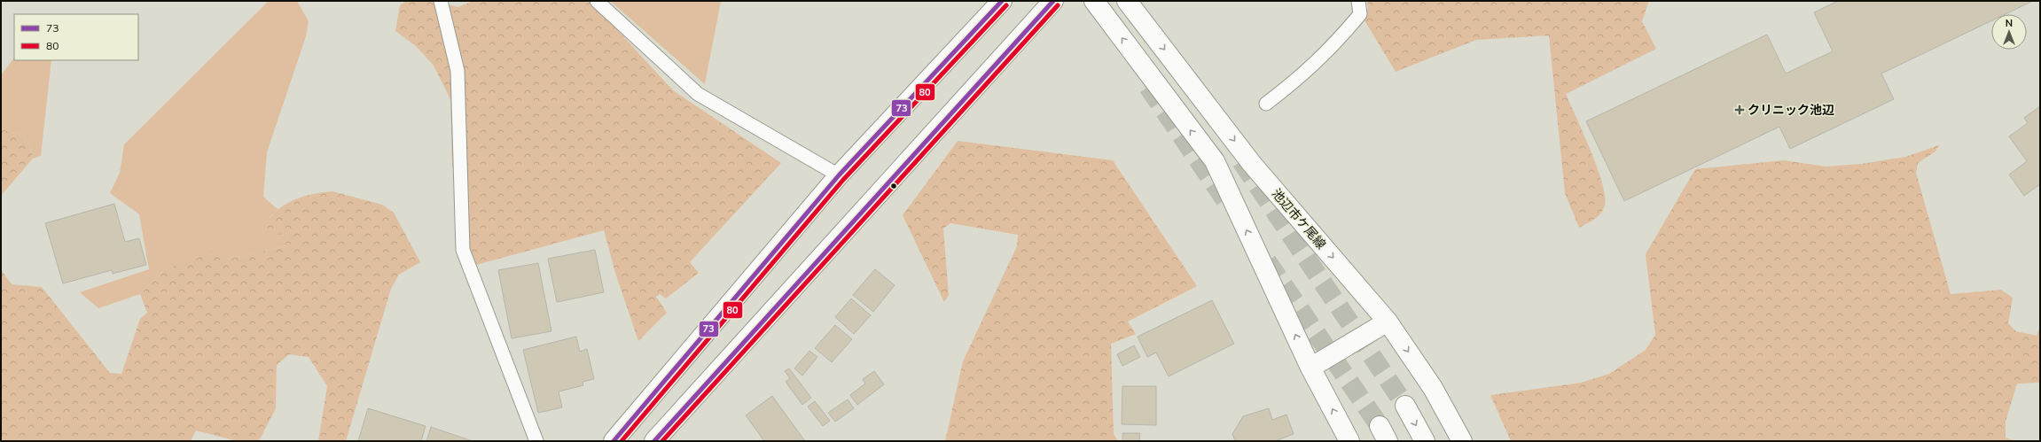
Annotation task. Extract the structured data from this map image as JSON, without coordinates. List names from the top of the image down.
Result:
{
  "streets": {
    "street": ["池辺市ケ尾線"]
  },
  "places": {
    "health": ["クリニック池辺"]
  },
  "lines": ["transit line 73", "transit line 80"],
  "legend": ["73", "80"],
  "north": "top"
}
